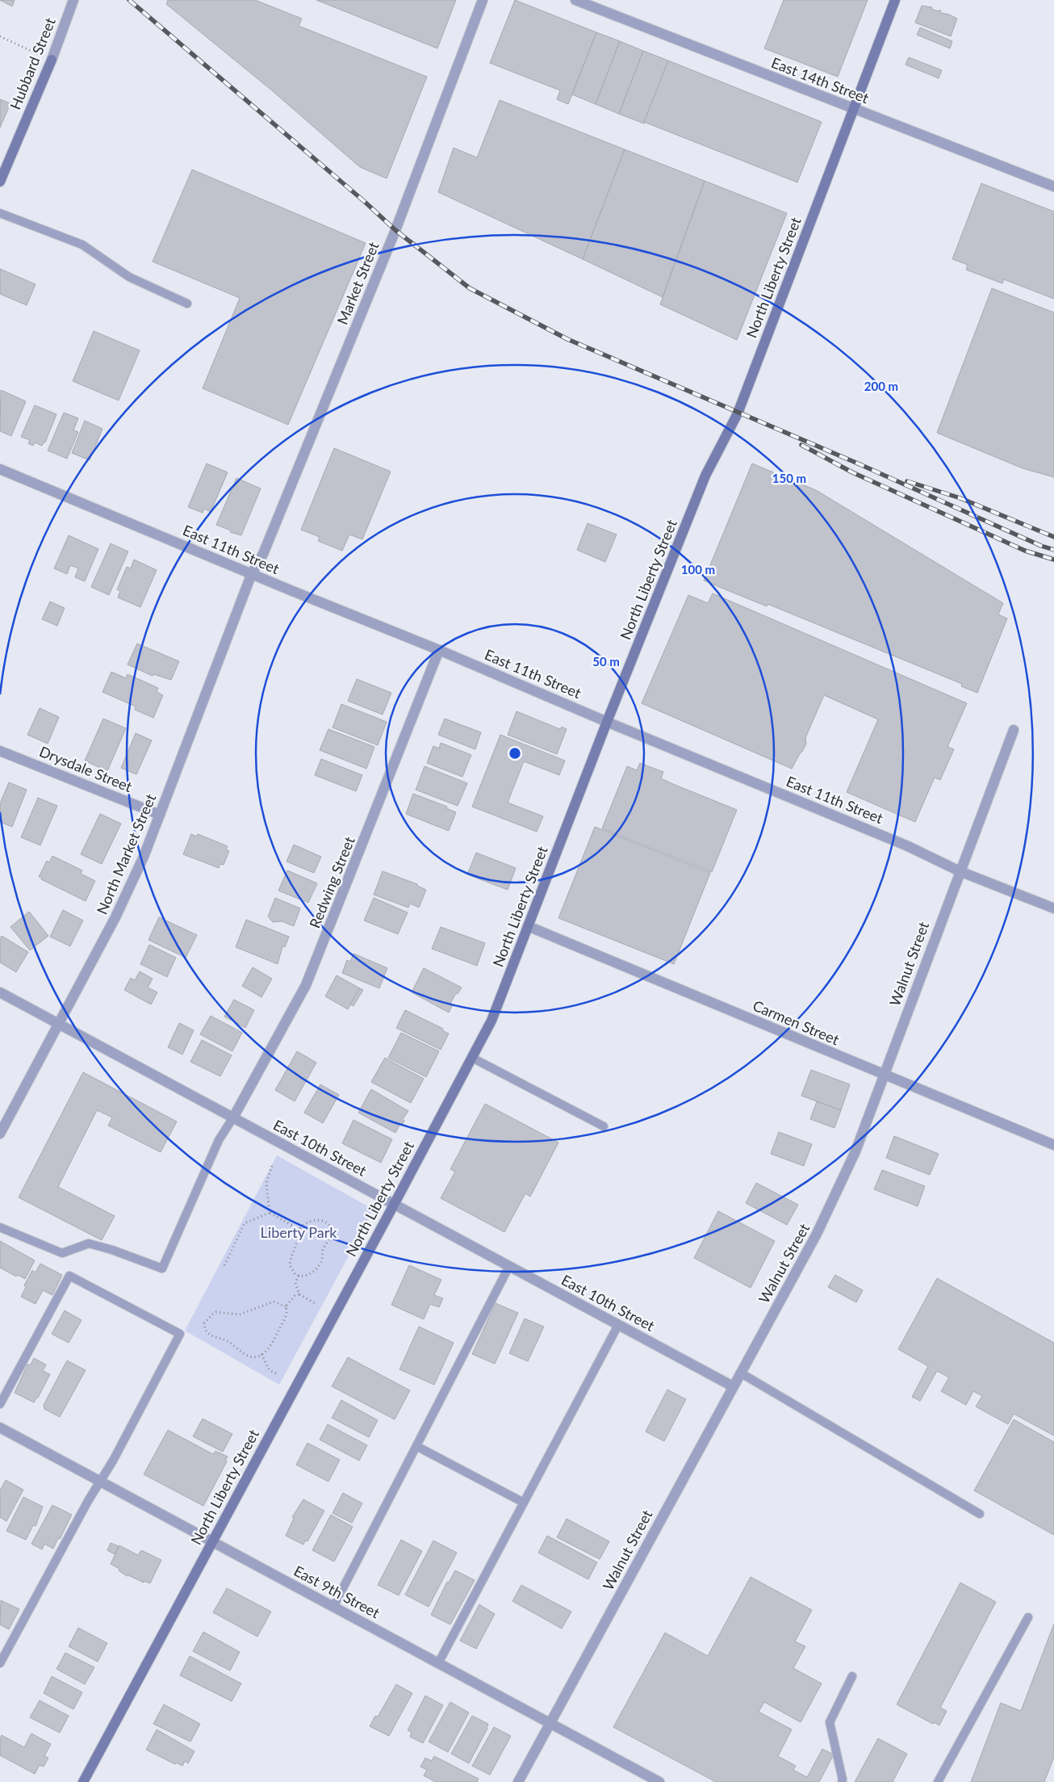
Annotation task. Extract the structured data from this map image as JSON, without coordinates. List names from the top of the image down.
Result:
{
  "streets": {
    "street": [
      "Hubbard Street",
      "East 14th Street",
      "North Liberty Street",
      "Market Street",
      "East 11th Street",
      "Drysdale Street",
      "North Market Street",
      "Redwing Street",
      "Walnut Street",
      "Carmen Street",
      "East 10th Street",
      "East 9th Street"
    ]
  },
  "crossings": [
    ["East 14th Street", "North Liberty Street"],
    ["North Liberty Street", "East 11th Street"],
    ["North Liberty Street", "Carmen Street"],
    ["North Liberty Street", "East 10th Street"],
    ["North Liberty Street", "East 9th Street"],
    ["Market Street", "East 11th Street"],
    ["Market Street", "North Market Street"],
    ["East 11th Street", "North Market Street"],
    ["East 11th Street", "Redwing Street"],
    ["East 11th Street", "Walnut Street"],
    ["Drysdale Street", "North Market Street"],
    ["North Market Street", "East 10th Street"],
    ["Redwing Street", "East 10th Street"],
    ["Walnut Street", "Carmen Street"],
    ["Walnut Street", "East 10th Street"],
    ["Walnut Street", "East 9th Street"]
  ],
  "parks": ["Liberty Park"],
  "rings": [
    "200 m",
    "150 m",
    "100 m",
    "50 m"
  ]
}
